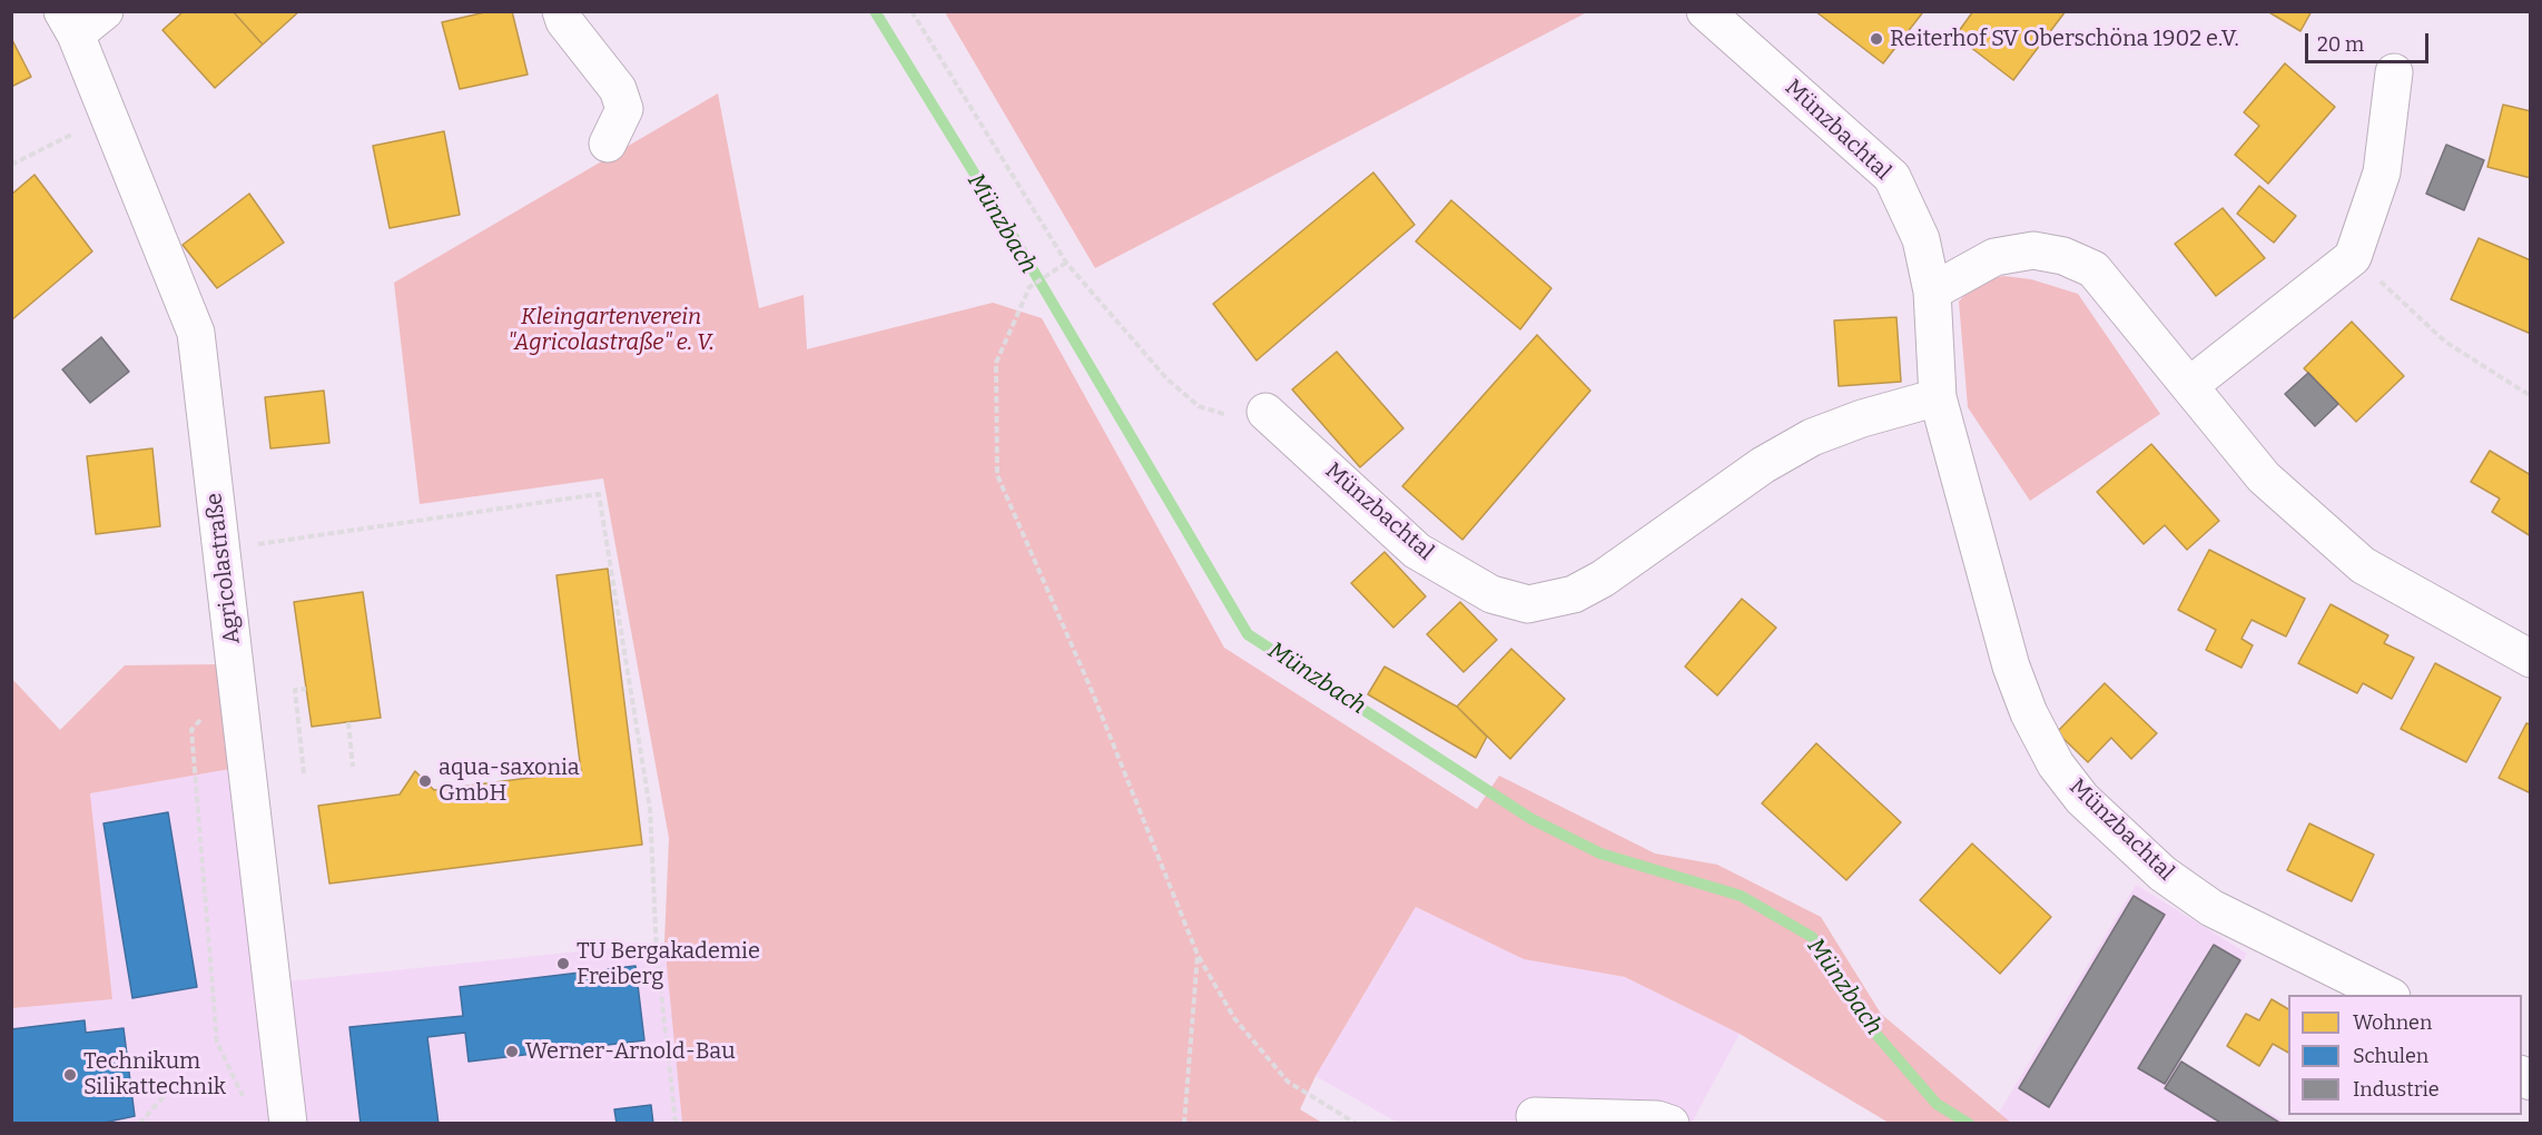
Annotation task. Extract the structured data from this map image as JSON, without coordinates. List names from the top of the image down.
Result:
{
  "streets": {
    "street": ["Münzbachtal", "Agricolastraße"]
  },
  "water": ["Münzbach"],
  "parks": ["Kleingartenverein \"Agricolastraße\" e. V."],
  "places": [
    "Reiterhof SV Oberschöna 1902 e.V.",
    "aqua-saxonia GmbH",
    "TU Bergakademie Freiberg",
    "Werner-Arnold-Bau",
    "Technikum Silikattechnik"
  ],
  "legend": ["Wohnen", "Schulen", "Industrie"],
  "scale_bar": "20 m"
}
